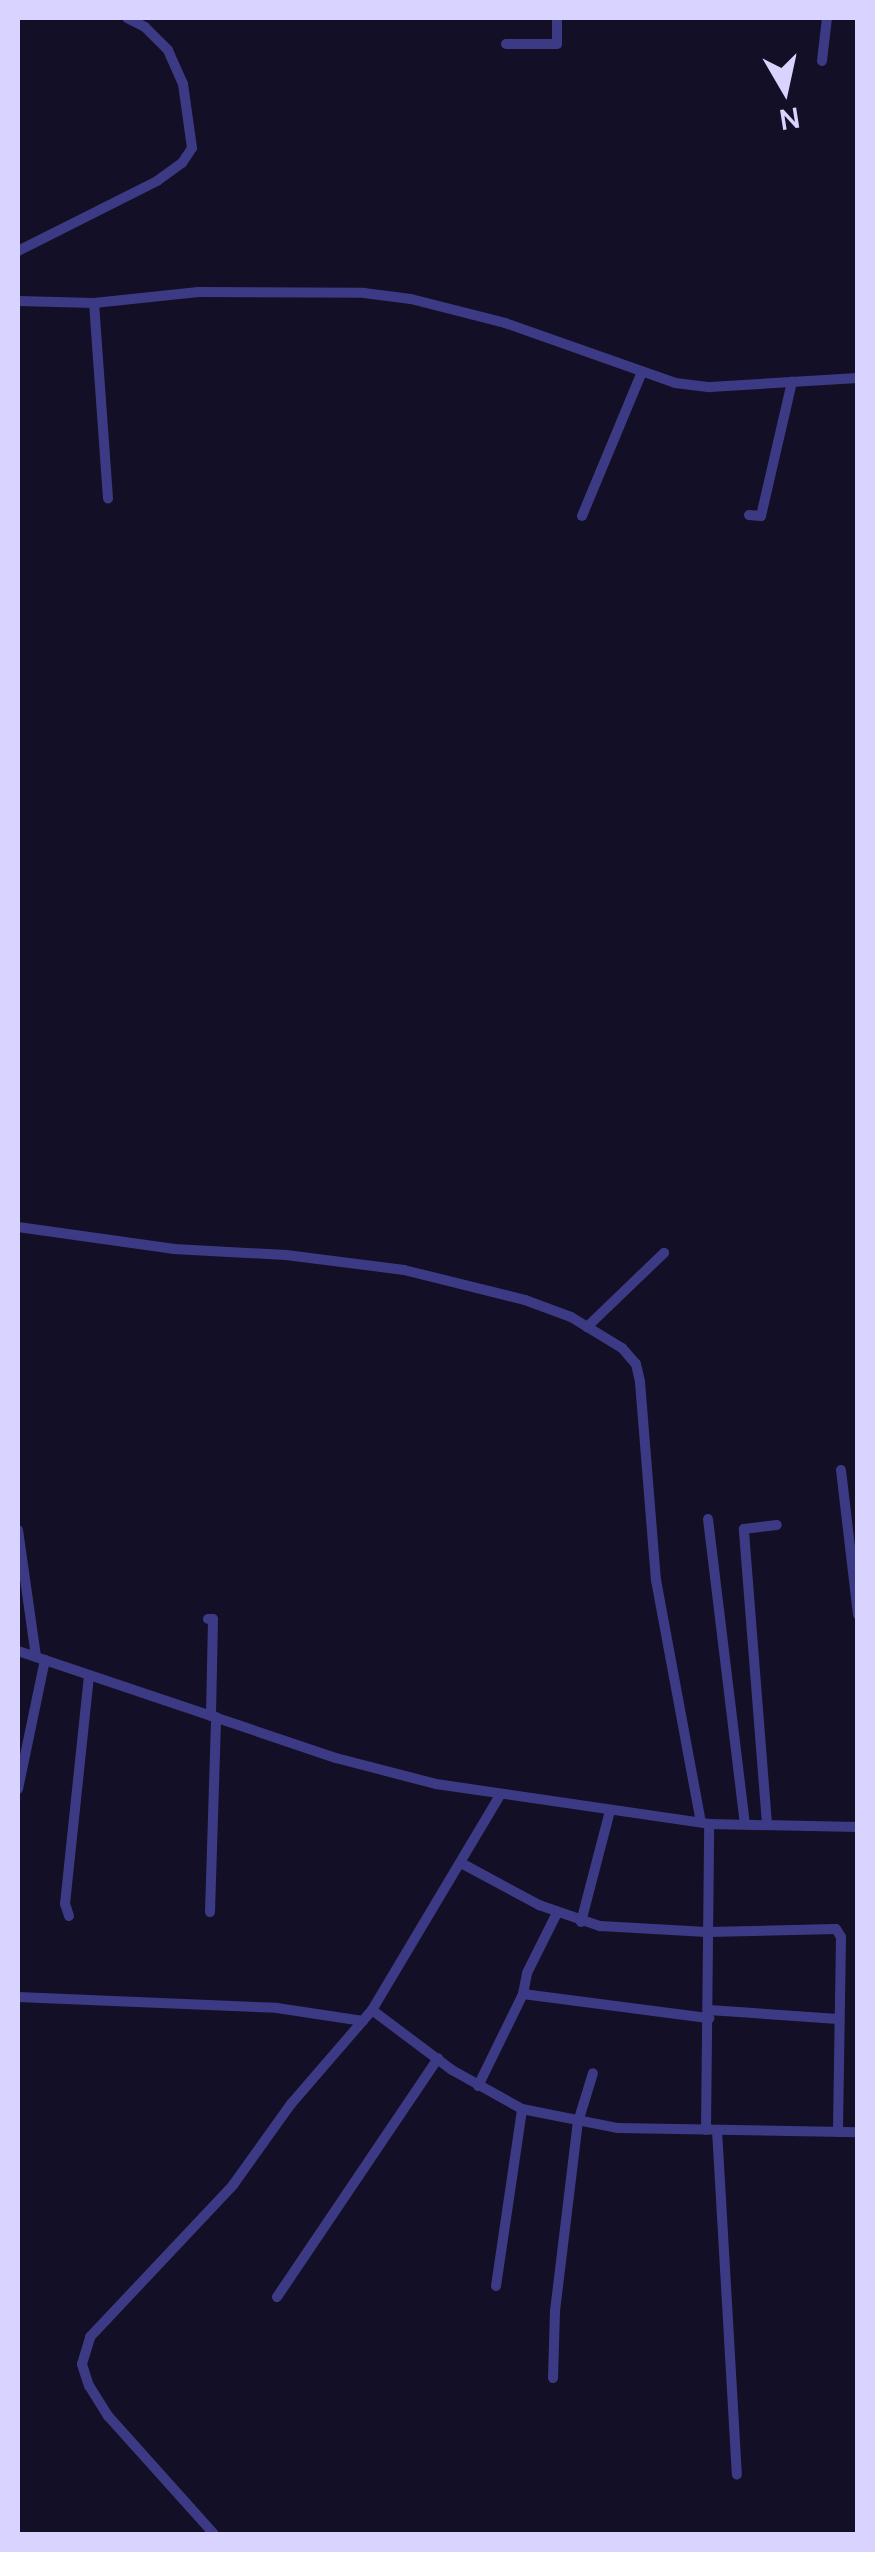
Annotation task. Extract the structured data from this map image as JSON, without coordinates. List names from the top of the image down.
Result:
{
  "north": "bottom"
}
